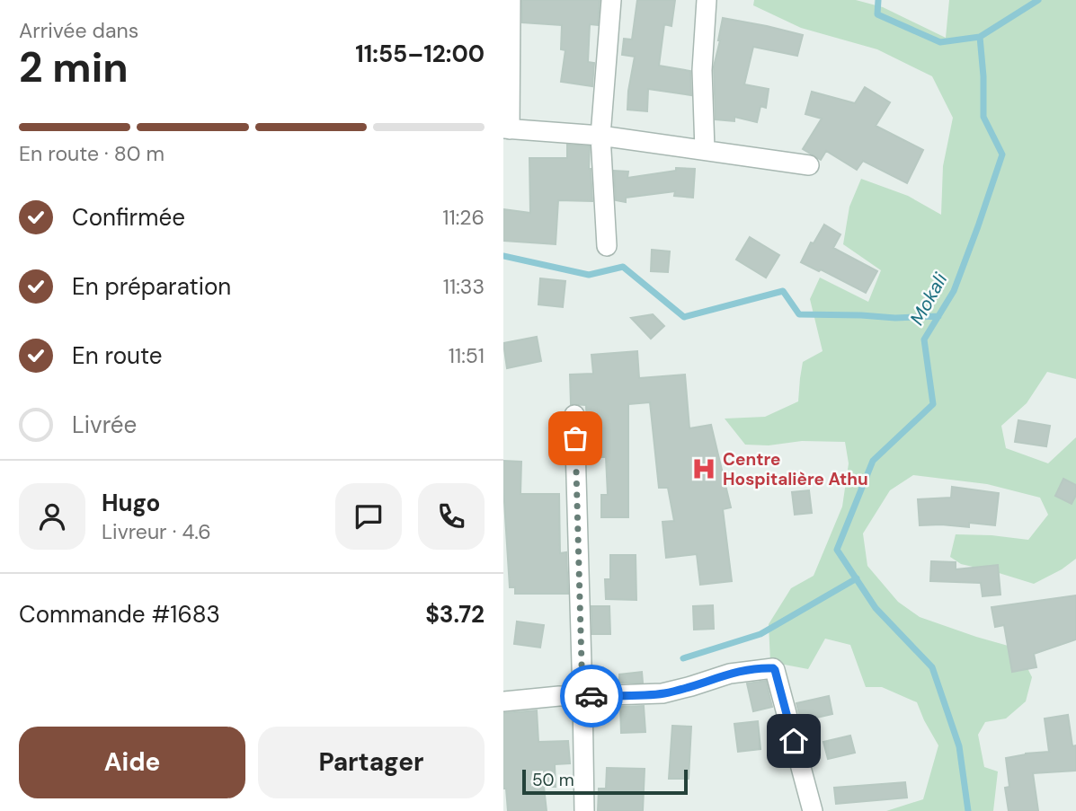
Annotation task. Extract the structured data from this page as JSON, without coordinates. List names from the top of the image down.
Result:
{
  "water": ["Mokali"],
  "places": {
    "hospital": ["Centre Hospitalière Athu"]
  },
  "scale_bar": "50 m",
  "page": {
    "heading": ["2 min", "Arrivée dans", "11:55–12:00"],
    "panel": [
      "Hugo",
      "Livreur · 4.6",
      "Commande #1683",
      "$3.72"
    ],
    "bar": "En route · 80 m",
    "list": [
      ["Confirmée", "11:26"],
      ["En préparation", "11:33"],
      ["En route", "11:51"],
      "Livrée"
    ],
    "buttons": ["Aide", "Partager"],
    "scale": "50 m"
  }
}
